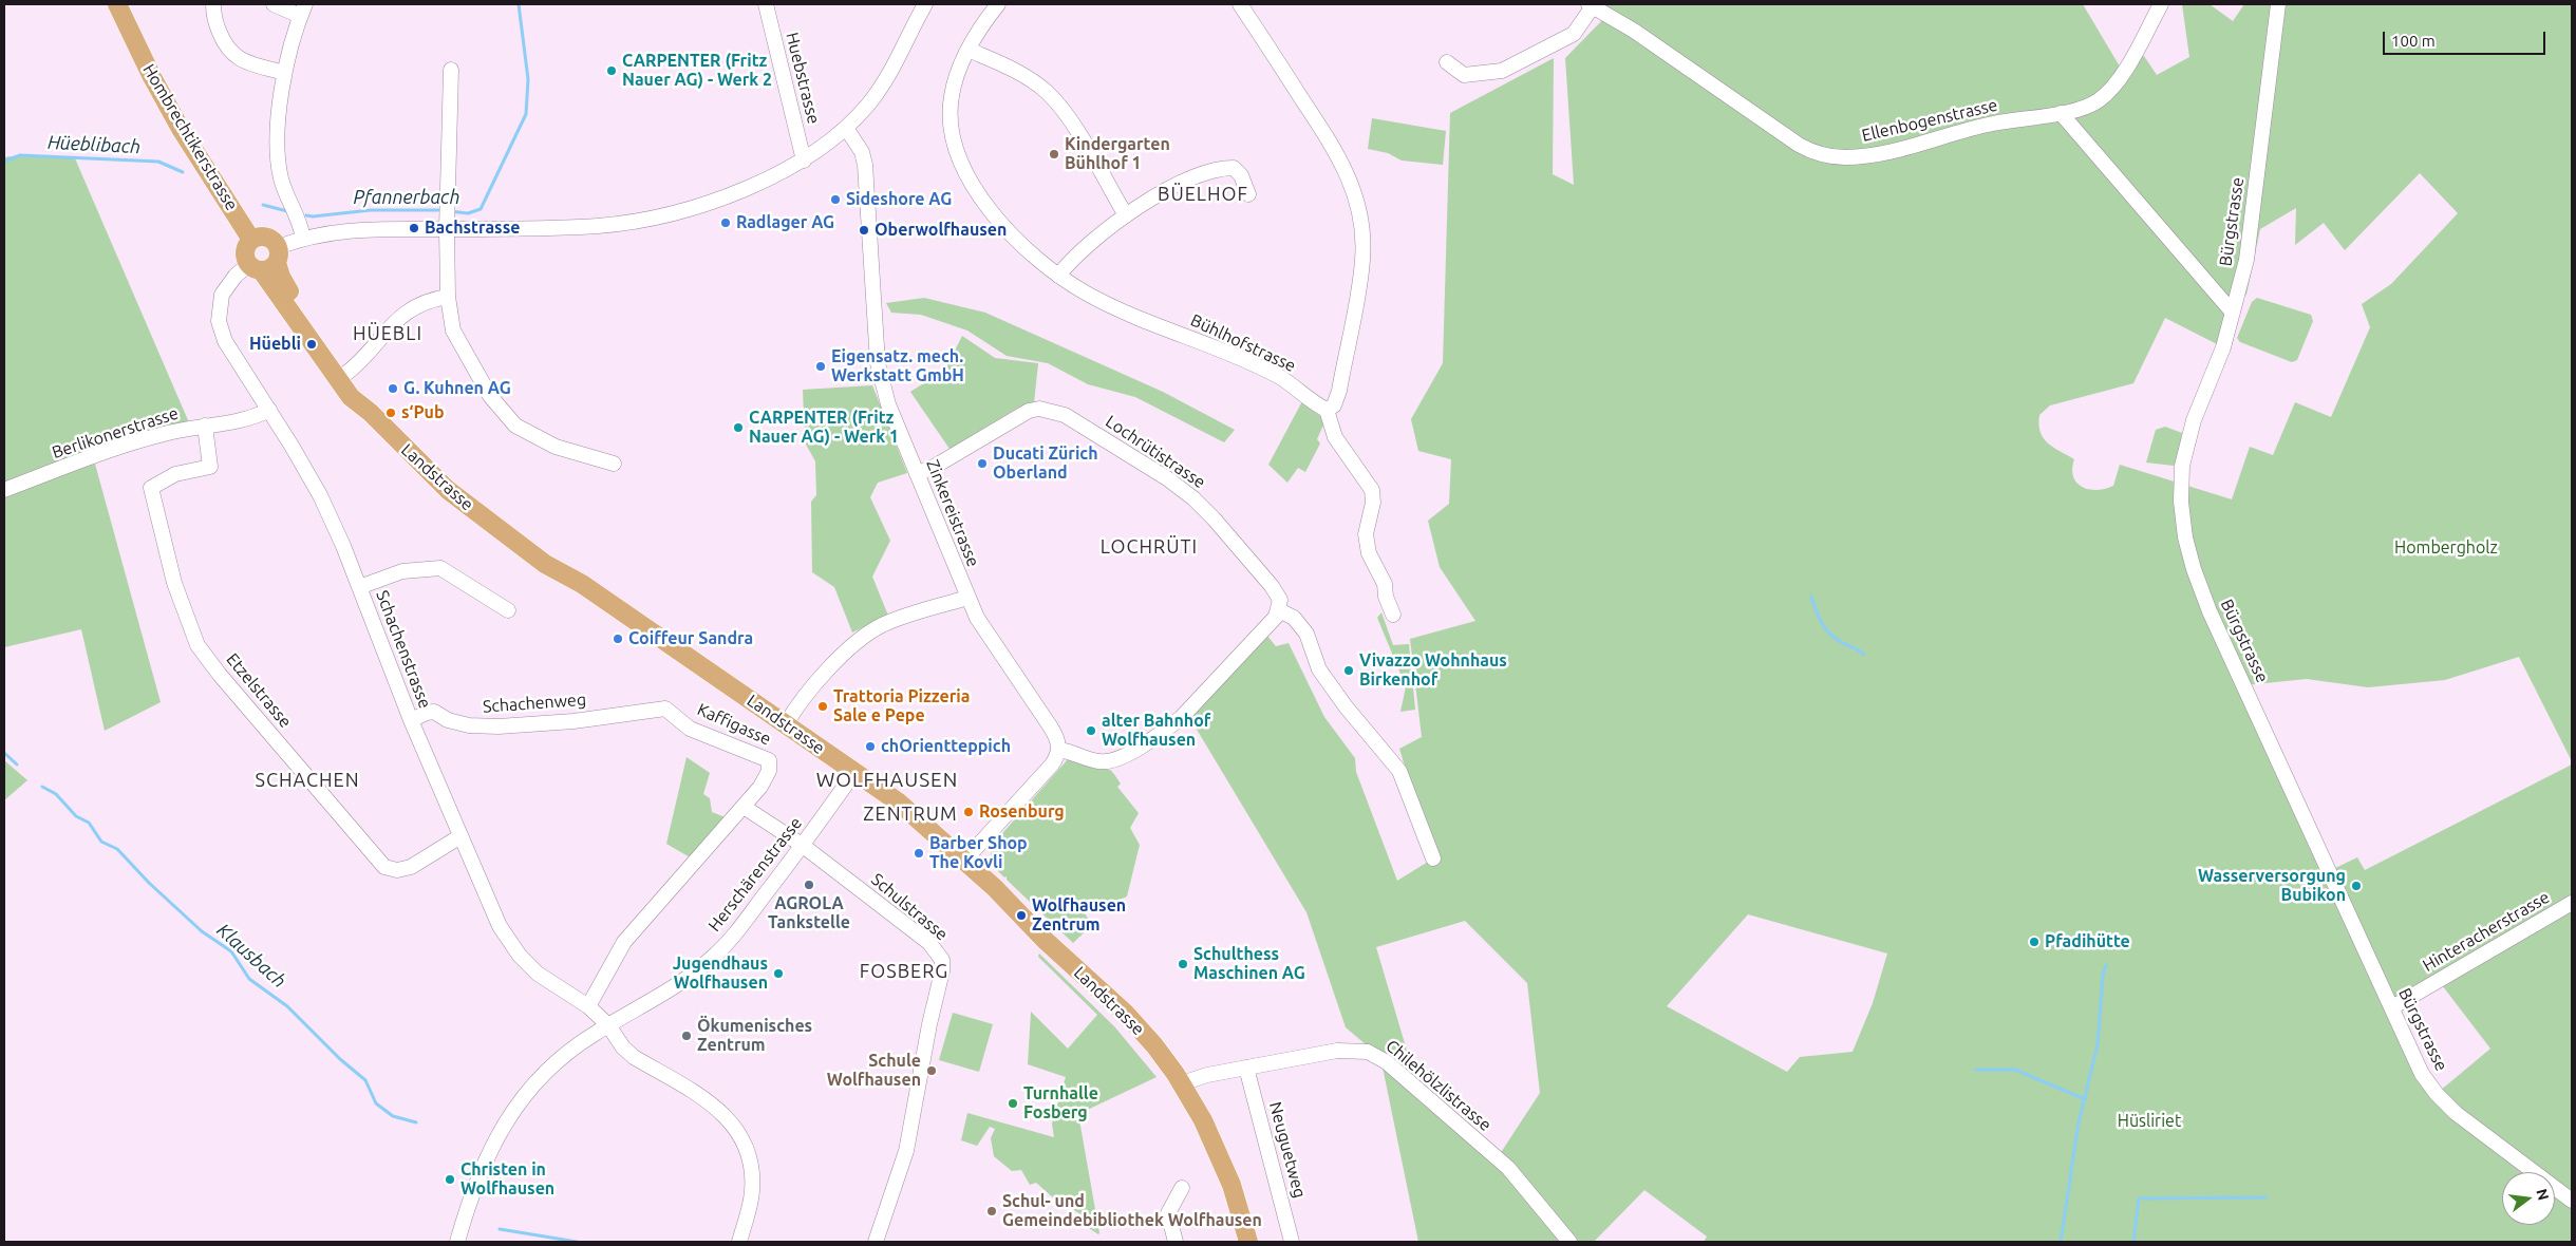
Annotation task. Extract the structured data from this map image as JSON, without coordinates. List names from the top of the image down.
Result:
{
  "streets": {
    "main road": ["Hombrechtikerstrasse", "Landstrasse"],
    "street": [
      "Huebstrasse",
      "Ellenbogenstrasse",
      "Bürgstrasse",
      "Bühlhofstrasse",
      "Berlikonerstrasse",
      "Lochrütistrasse",
      "Zinkereistrasse",
      "Schachenstrasse",
      "Etzelstrasse",
      "Schachenweg",
      "Kaffigasse",
      "Herschärenstrasse",
      "Schulstrasse",
      "Hinteracherstrasse",
      "Chilehölzlistrasse",
      "Neuguetweg"
    ]
  },
  "crossings": [
    ["Bürgstrasse", "Hinteracherstrasse"],
    ["Berlikonerstrasse", "Schachenstrasse"],
    ["Berlikonerstrasse", "Etzelstrasse"],
    ["Lochrütistrasse", "Zinkereistrasse"],
    ["Landstrasse", "Schachenstrasse"],
    ["Landstrasse", "Herschärenstrasse"],
    ["Landstrasse", "Chilehölzlistrasse"],
    ["Schachenstrasse", "Etzelstrasse"],
    ["Schachenstrasse", "Schachenweg"],
    ["Schachenstrasse", "Herschärenstrasse"],
    ["Schachenweg", "Kaffigasse"],
    ["Kaffigasse", "Schulstrasse"],
    ["Herschärenstrasse", "Schulstrasse"],
    ["Chilehölzlistrasse", "Neuguetweg"]
  ],
  "districts": [
    "BÜELHOF",
    "HÜEBLI",
    "LOCHRÜTI",
    "SCHACHEN",
    "WOLFHAUSEN",
    "ZENTRUM",
    "FOSBERG"
  ],
  "water": ["Hüeblibach", "Pfannerbach", "Klausbach"],
  "parks": ["Hombergholz", "Hüsliriet"],
  "places": [
    "CARPENTER (Fritz Nauer AG) - Werk 2",
    "Kindergarten Bühlhof 1",
    "Sideshore AG",
    "Radlager AG",
    "Bachstrasse",
    "Oberwolfhausen",
    "Hüebli",
    "Eigensatz. mech. Werkstatt GmbH",
    "G. Kuhnen AG",
    "s‘Pub",
    "CARPENTER (Fritz Nauer AG) - Werk 1",
    "Ducati Zürich Oberland",
    "Coiffeur Sandra",
    "Vivazzo Wohnhaus Birkenhof",
    "Trattoria Pizzeria Sale e Pepe",
    "alter Bahnhof Wolfhausen",
    "chOrientteppich",
    "Rosenburg",
    "Barber Shop The Kovli",
    "AGROLA Tankstelle",
    "Wasserversorgung Bubikon",
    "Wolfhausen Zentrum",
    "Pfadihütte",
    "Schulthess Maschinen AG",
    "Jugendhaus Wolfhausen",
    "Ökumenisches Zentrum",
    "Schule Wolfhausen",
    "Turnhalle Fosberg",
    "Christen in Wolfhausen",
    "Schul- und Gemeindebibliothek Wolfhausen"
  ],
  "scale_bar": "100 m",
  "north": "right"
}
